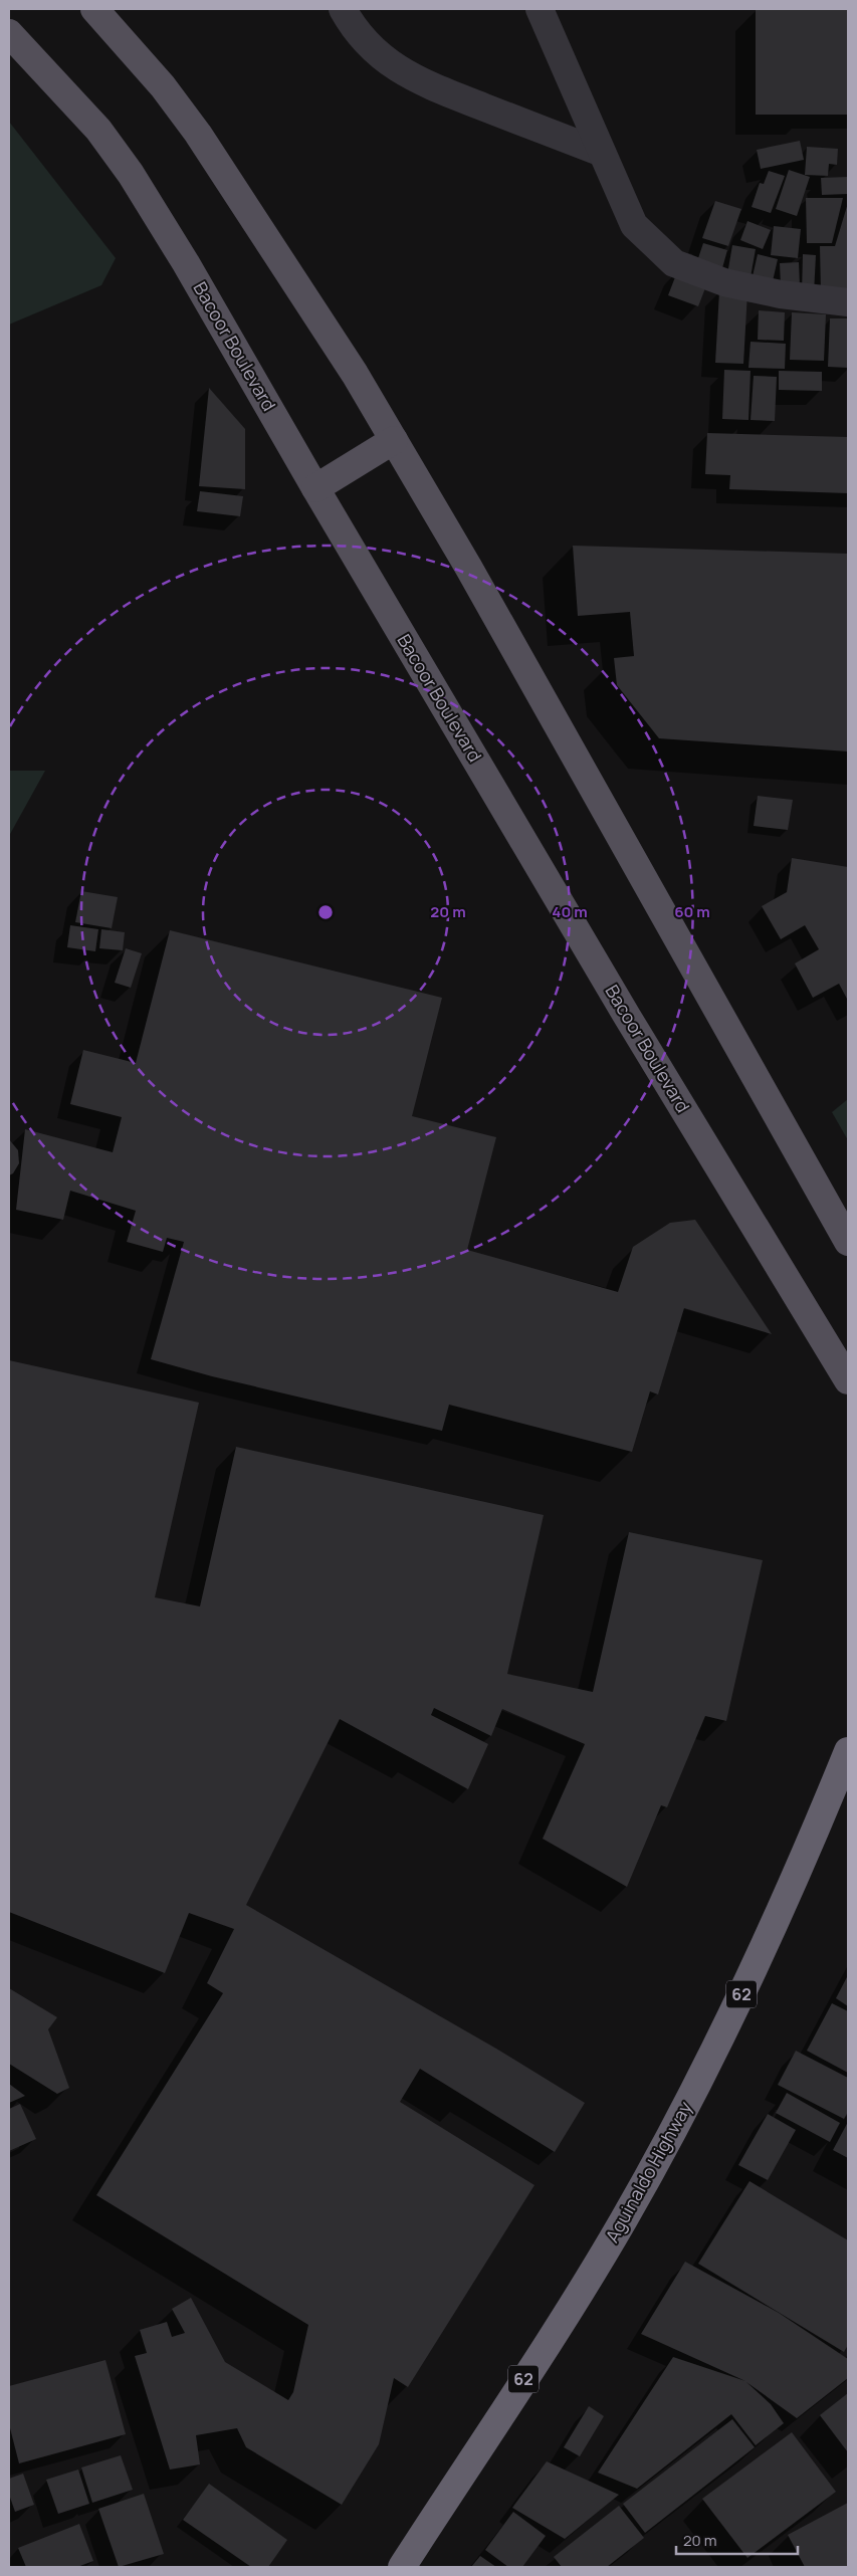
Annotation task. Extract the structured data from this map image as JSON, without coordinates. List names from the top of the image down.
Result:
{
  "streets": {
    "highway": ["62", "Aguinaldo Highway"],
    "main road": ["Bacoor Boulevard"]
  },
  "scale_bar": "20 m",
  "rings": ["20 m", "40 m", "60 m"]
}
